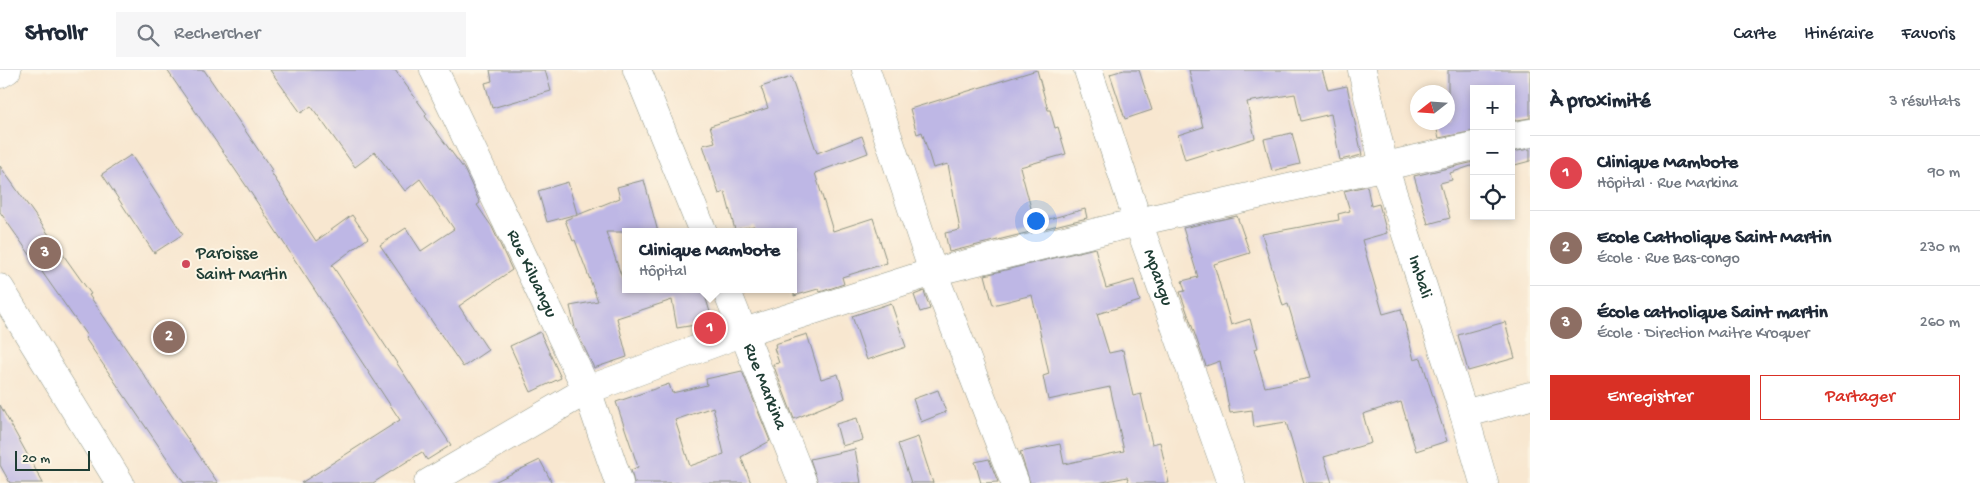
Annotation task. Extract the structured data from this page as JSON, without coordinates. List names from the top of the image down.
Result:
{
  "streets": {
    "street": [
      "Rue Kiluangu",
      "Mpangu",
      "Imbali",
      "Rue Markina"
    ]
  },
  "places": ["Paroisse Saint Martin"],
  "scale_bar": "20 m",
  "north": "left",
  "page": {
    "header": "Strollr",
    "search": "Rechercher",
    "nav": ["Carte", "Itinéraire", "Favoris"],
    "heading": ["À proximité", "3 résultats"],
    "map_buttons": ["+", "−"],
    "list": [
      {
        "mark": "1",
        "name": "Clinique Mambote",
        "note": "Hôpital · Rue Markina",
        "value": "90 m"
      },
      {
        "mark": "2",
        "name": "Ecole Catholique Saint Martin",
        "note": "École · Rue Bas-congo",
        "value": "230 m"
      },
      {
        "mark": "3",
        "name": "École catholique Saint martin",
        "note": "École · Direction Maitre Kroquer",
        "value": "260 m"
      }
    ],
    "popup": ["Clinique Mambote", "Hôpital"],
    "pins": ["3", "1", "2"],
    "buttons": ["Enregistrer", "Partager"],
    "scale": "20 m"
  }
}
